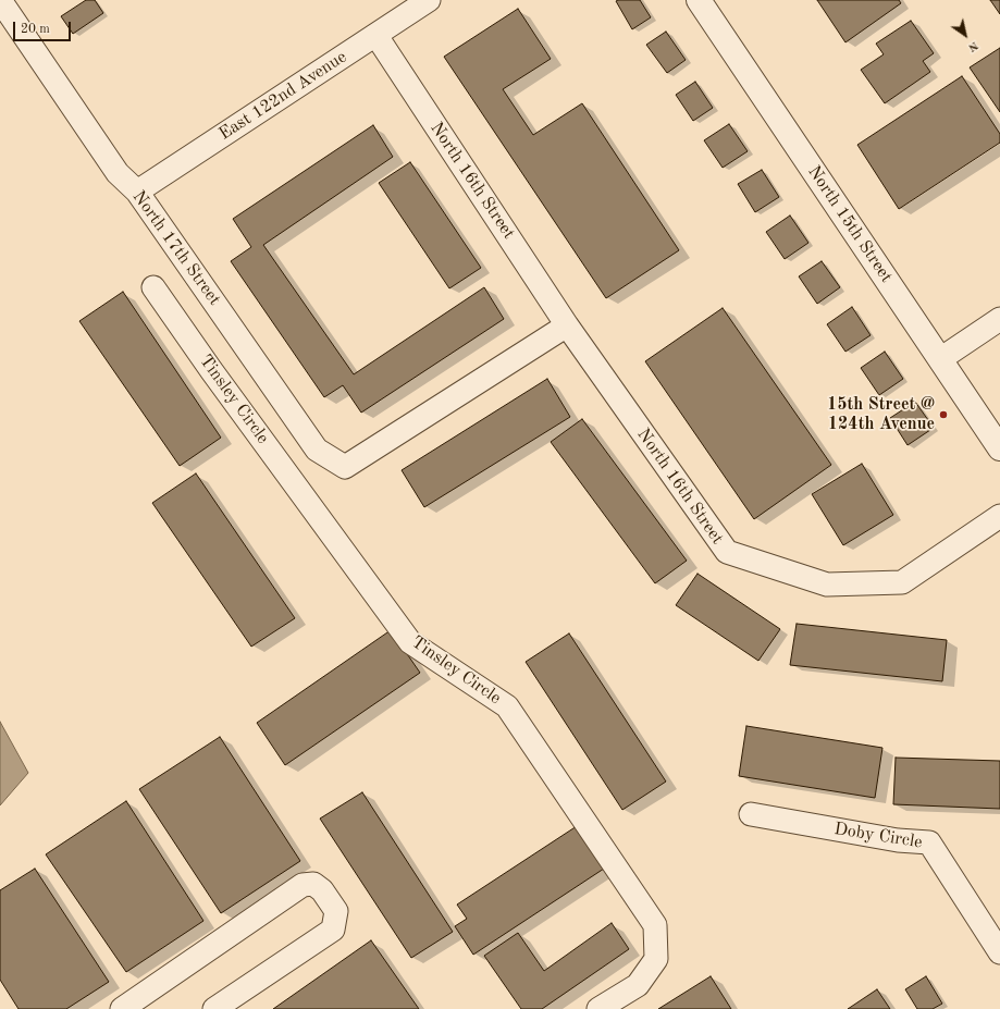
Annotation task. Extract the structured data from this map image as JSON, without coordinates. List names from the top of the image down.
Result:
{
  "streets": {
    "street": [
      "East 122nd Avenue",
      "North 16th Street",
      "North 15th Street",
      "North 17th Street",
      "Tinsley Circle",
      "Doby Circle"
    ]
  },
  "crossings": [
    ["East 122nd Avenue", "North 16th Street"],
    ["East 122nd Avenue", "North 17th Street"],
    ["North 16th Street", "North 17th Street"]
  ],
  "places": ["15th Street @ 124th Avenue"],
  "scale_bar": "20 m",
  "north": "bottom right"
}
